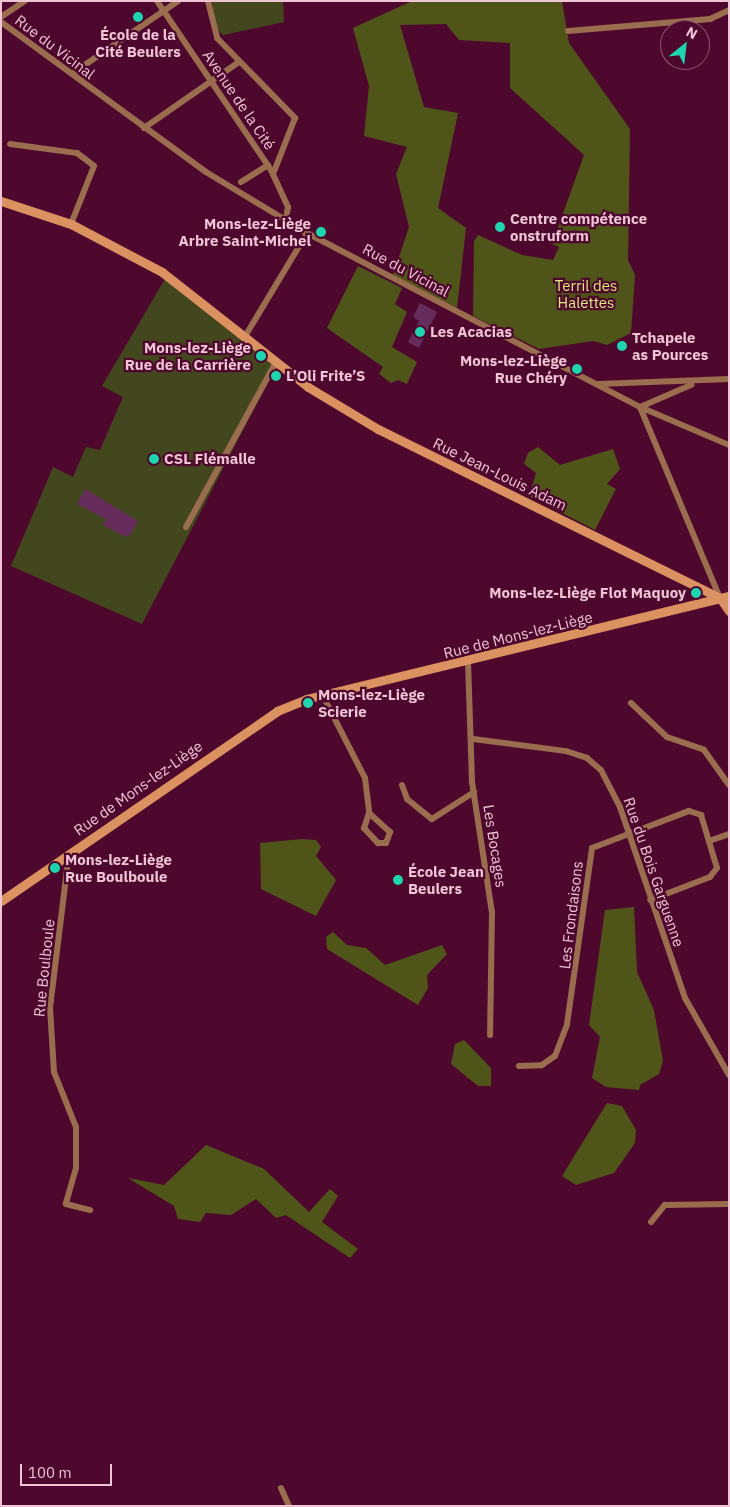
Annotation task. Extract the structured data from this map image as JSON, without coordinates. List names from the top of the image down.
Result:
{
  "streets": {
    "street": [
      "Rue du Vicinal",
      "Avenue de la Cité",
      "Rue Jean-Louis Adam",
      "Rue de Mons-lez-Liège",
      "Les Bocages",
      "Rue du Bois Garguenne",
      "Les Frondaisons",
      "Rue Boulboule"
    ]
  },
  "crossings": [
    ["Rue du Vicinal", "Avenue de la Cité"],
    ["Rue Jean-Louis Adam", "Rue de Mons-lez-Liège"],
    ["Rue de Mons-lez-Liège", "Les Bocages"],
    ["Rue de Mons-lez-Liège", "Rue Boulboule"],
    ["Les Bocages", "Rue du Bois Garguenne"],
    ["Rue du Bois Garguenne", "Les Frondaisons"]
  ],
  "parks": ["Terril des Halettes"],
  "places": [
    "École de la Cité Beulers",
    "Centre compétence onstruform",
    "Mons-lez-Liège Arbre Saint-Michel",
    "Les Acacias",
    "Tchapele as Pources",
    "Mons-lez-Liège Rue de la Carrière",
    "Mons-lez-Liège Rue Chéry",
    "L’Oli Frite’S",
    "CSL Flémalle",
    "Mons-lez-Liège Flot Maquoy",
    "Mons-lez-Liège Scierie",
    "Mons-lez-Liège Rue Boulboule",
    "École Jean Beulers"
  ],
  "scale_bar": "100 m",
  "north": "top right"
}
